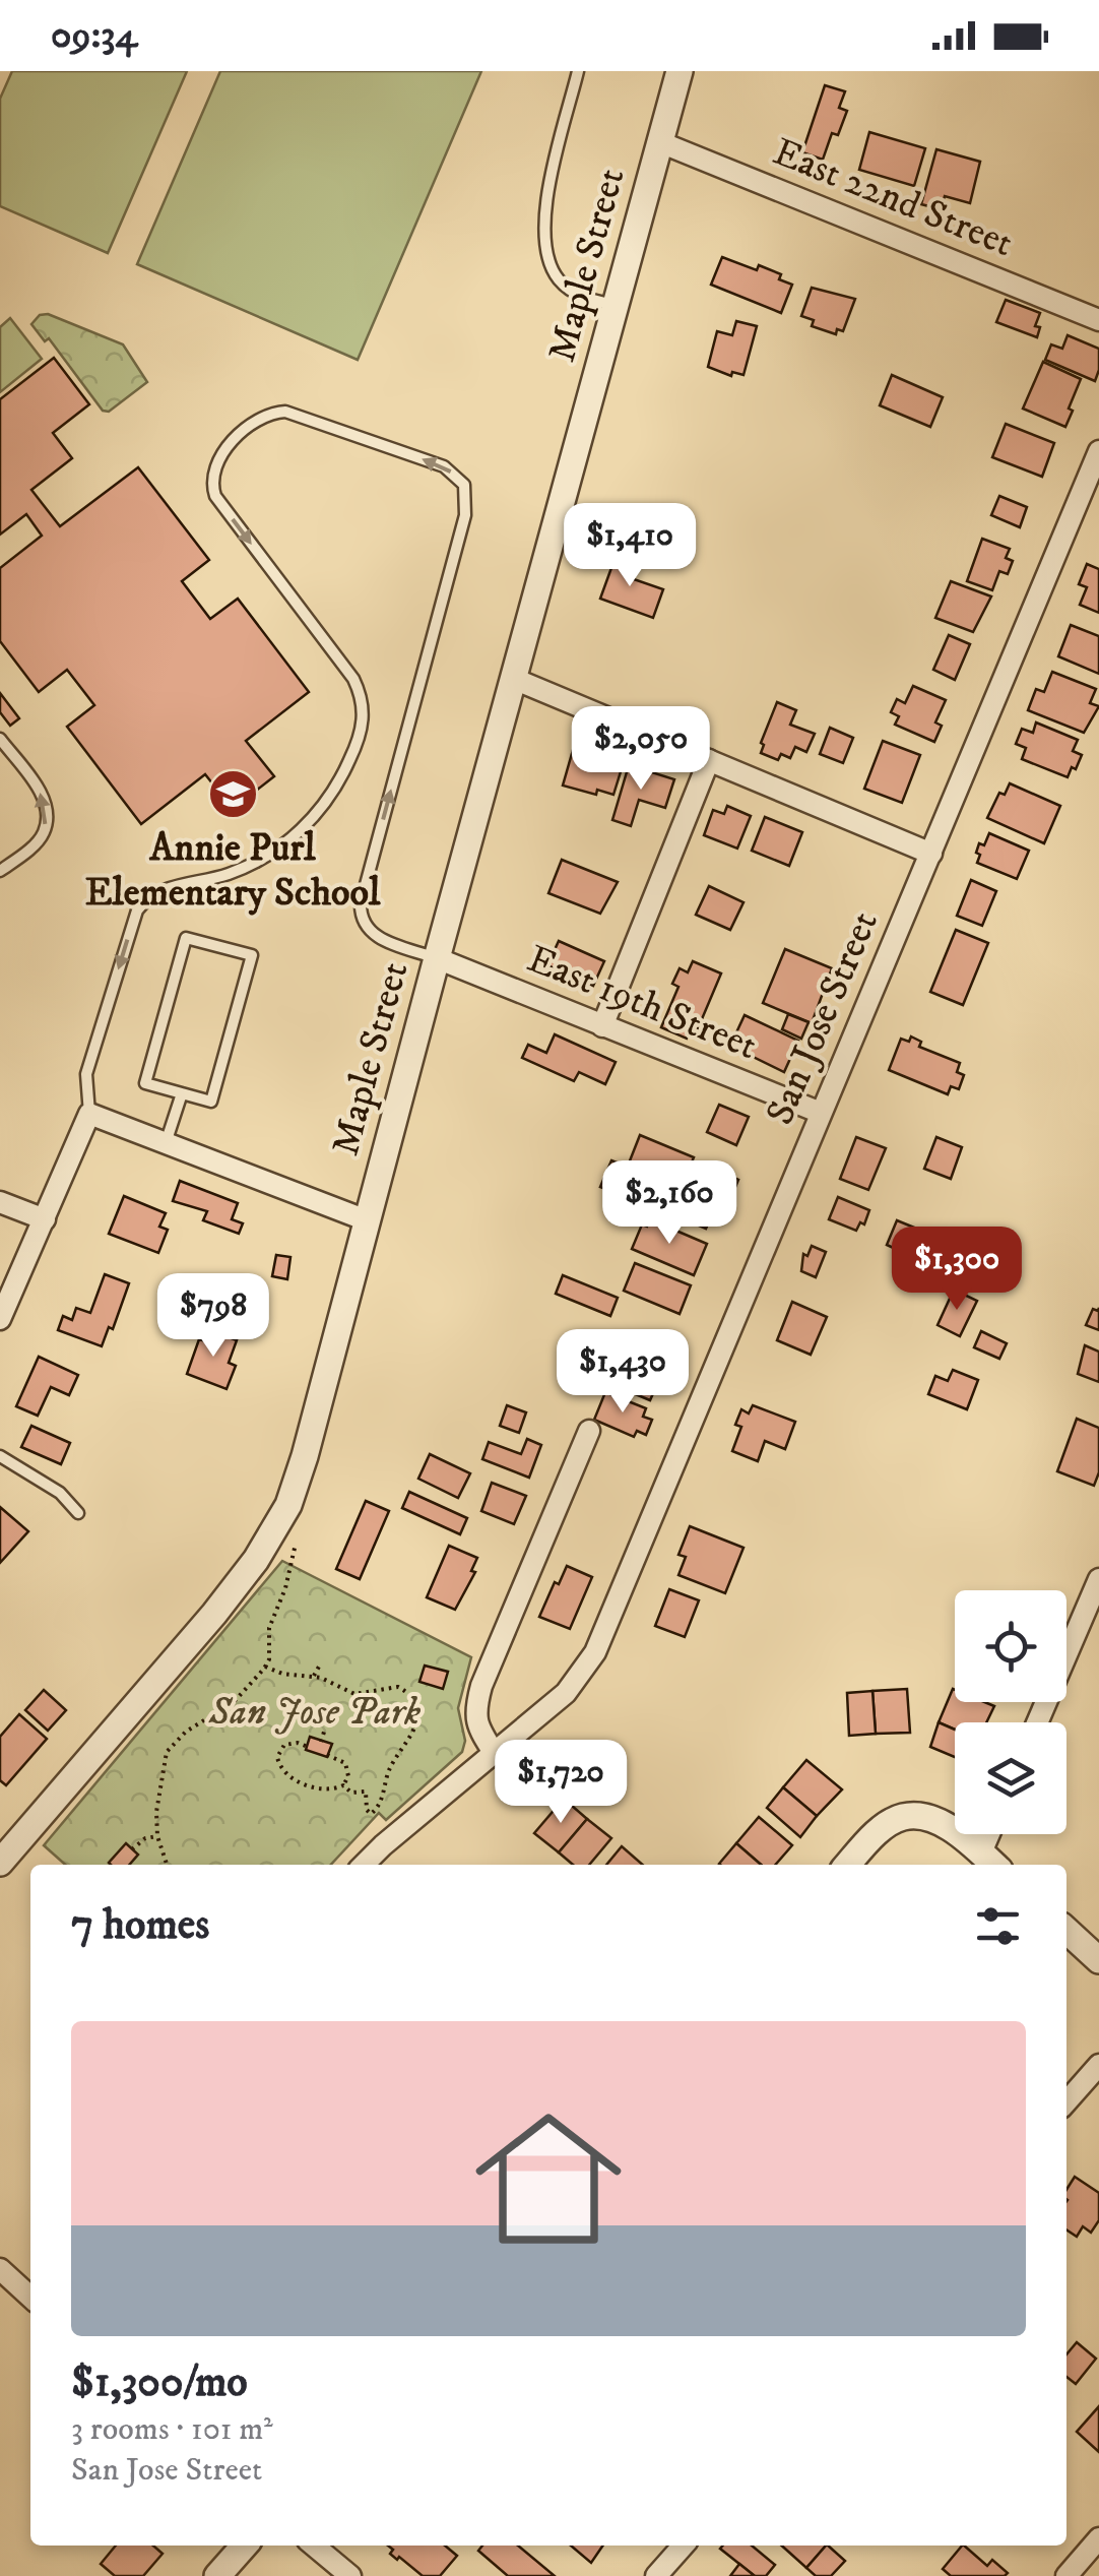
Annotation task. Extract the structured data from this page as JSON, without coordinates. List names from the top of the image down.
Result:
{
  "streets": {
    "street": [
      "East 22nd Street",
      "Maple Street",
      "East 19th Street",
      "San Jose Street"
    ]
  },
  "crossings": [
    ["East 22nd Street", "Maple Street"],
    ["Maple Street", "East 19th Street"],
    ["East 19th Street", "San Jose Street"]
  ],
  "parks": ["San Jose Park"],
  "places": {
    "school or university": ["Annie Purl Elementary School"]
  },
  "page": {
    "status": "09:34",
    "price": [
      "$1,410",
      "$2,050",
      "$2,160",
      "$1,300",
      "$798",
      "$1,430",
      "$1,720"
    ],
    "heading": "7 homes",
    "list": [
      {
        "name": "$1,300/mo",
        "note": "3 rooms · 101 m² · San Jose Street"
      }
    ]
  }
}
